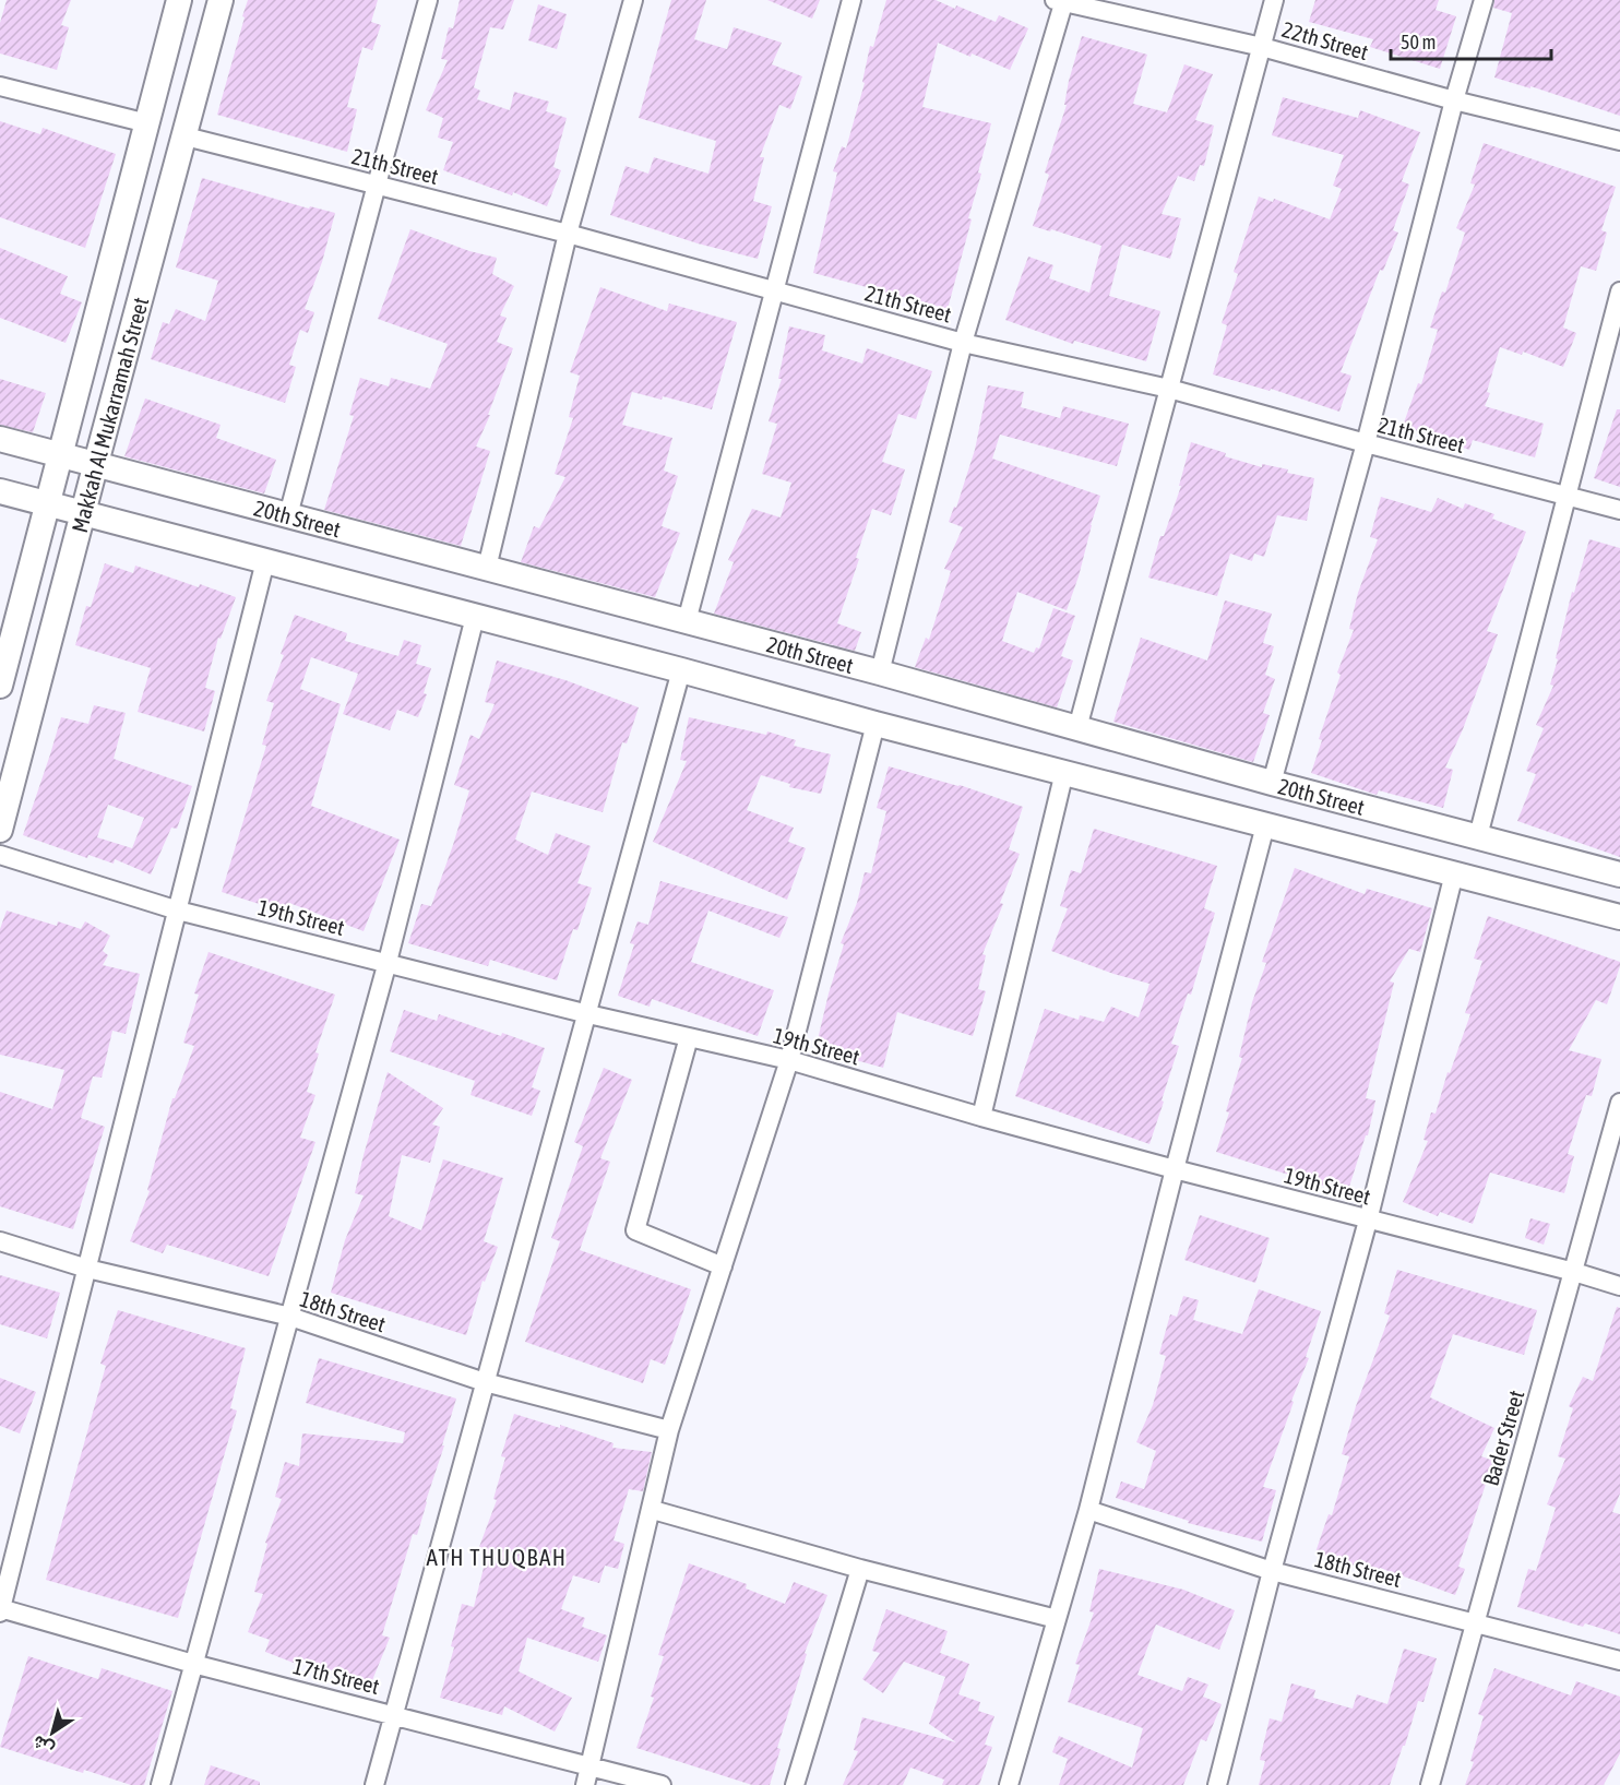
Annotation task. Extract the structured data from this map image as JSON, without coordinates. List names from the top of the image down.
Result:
{
  "streets": {
    "street": [
      "22th Street",
      "21th Street",
      "Makkah Al Mukarramah Street",
      "20th Street",
      "19th Street",
      "18th Street",
      "Bader Street",
      "17th Street"
    ]
  },
  "crossings": [
    ["21th Street", "Makkah Al Mukarramah Street"],
    ["Makkah Al Mukarramah Street", "20th Street"],
    ["19th Street", "Bader Street"],
    ["18th Street", "Bader Street"]
  ],
  "districts": ["ATH THUQBAH"],
  "scale_bar": "50 m",
  "north": "bottom left"
}
